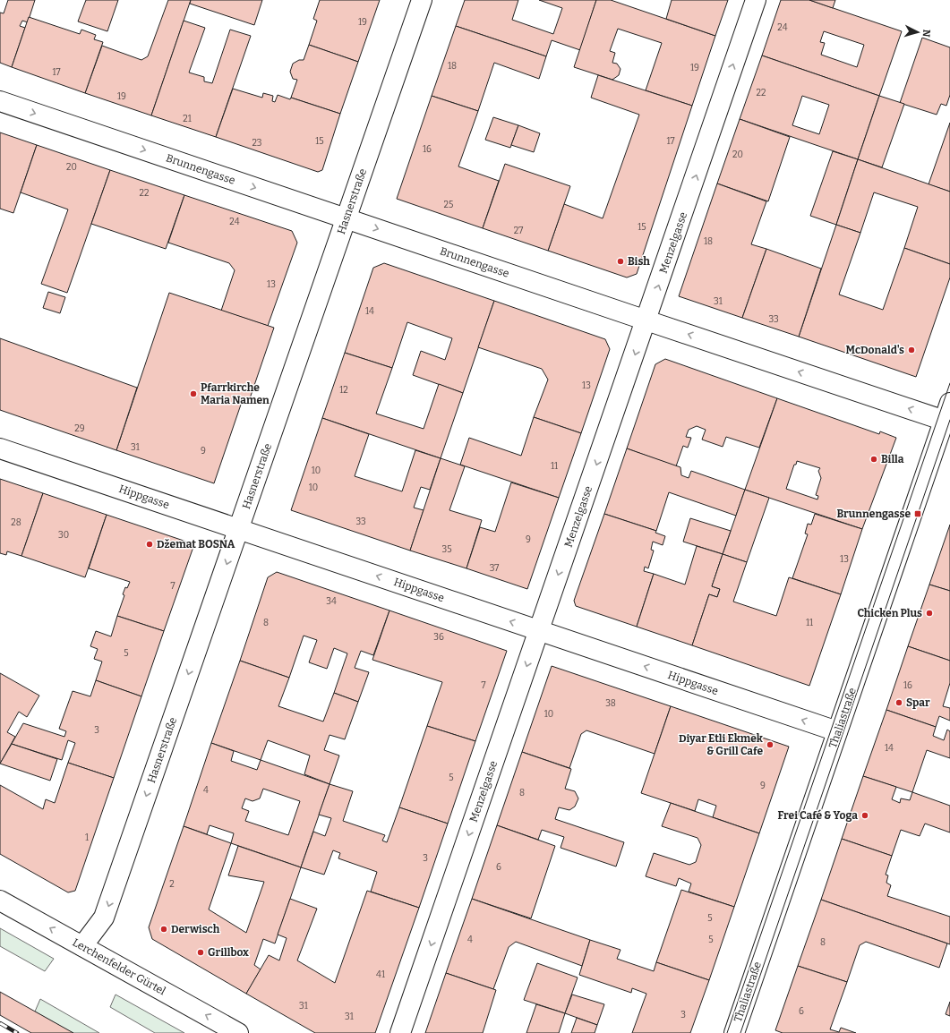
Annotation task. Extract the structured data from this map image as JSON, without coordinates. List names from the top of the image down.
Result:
{
  "streets": {
    "street": [
      "Brunnengasse",
      "Hasnerstraße",
      "Menzelgasse",
      "Hippgasse",
      "Thaliastraße",
      "Lerchenfelder Gürtel"
    ]
  },
  "crossings": [
    ["Brunnengasse", "Hasnerstraße"],
    ["Brunnengasse", "Menzelgasse"],
    ["Brunnengasse", "Thaliastraße"],
    ["Hasnerstraße", "Hippgasse"],
    ["Hasnerstraße", "Lerchenfelder Gürtel"],
    ["Menzelgasse", "Hippgasse"],
    ["Hippgasse", "Thaliastraße"]
  ],
  "one_way": ["Hasnerstraße", "Hippgasse", "Lerchenfelder Gürtel"],
  "places": {
    "other": [
      "Bish",
      "McDonald's",
      "Pfarrkirche Maria Namen",
      "Billa",
      "Džemat BOSNA",
      "Chicken Plus",
      "Spar",
      "Diyar Etli Ekmek & Grill Cafe",
      "Frei Café & Yoga",
      "Derwisch",
      "Grillbox"
    ],
    "transit": ["Brunnengasse"]
  },
  "house_numbers": [
    "19",
    "24",
    "18",
    "19",
    "17",
    "22",
    "19",
    "21",
    "15",
    "17",
    "23",
    "16",
    "20",
    "20",
    "22",
    "25",
    "24",
    "15",
    "27",
    "18",
    "13",
    "31",
    "14",
    "33",
    "13",
    "12",
    "29",
    "31",
    "9",
    "11",
    "10",
    "10",
    "33",
    "28",
    "30",
    "9",
    "35",
    "13",
    "37",
    "7",
    "34",
    "8",
    "11",
    "36",
    "5",
    "7",
    "16",
    "38",
    "10",
    "3",
    "14",
    "5",
    "9",
    "4",
    "8",
    "1",
    "3",
    "6",
    "2",
    "5",
    "4",
    "5",
    "8",
    "41",
    "31",
    "6",
    "3",
    "31"
  ],
  "north": "right"
}
